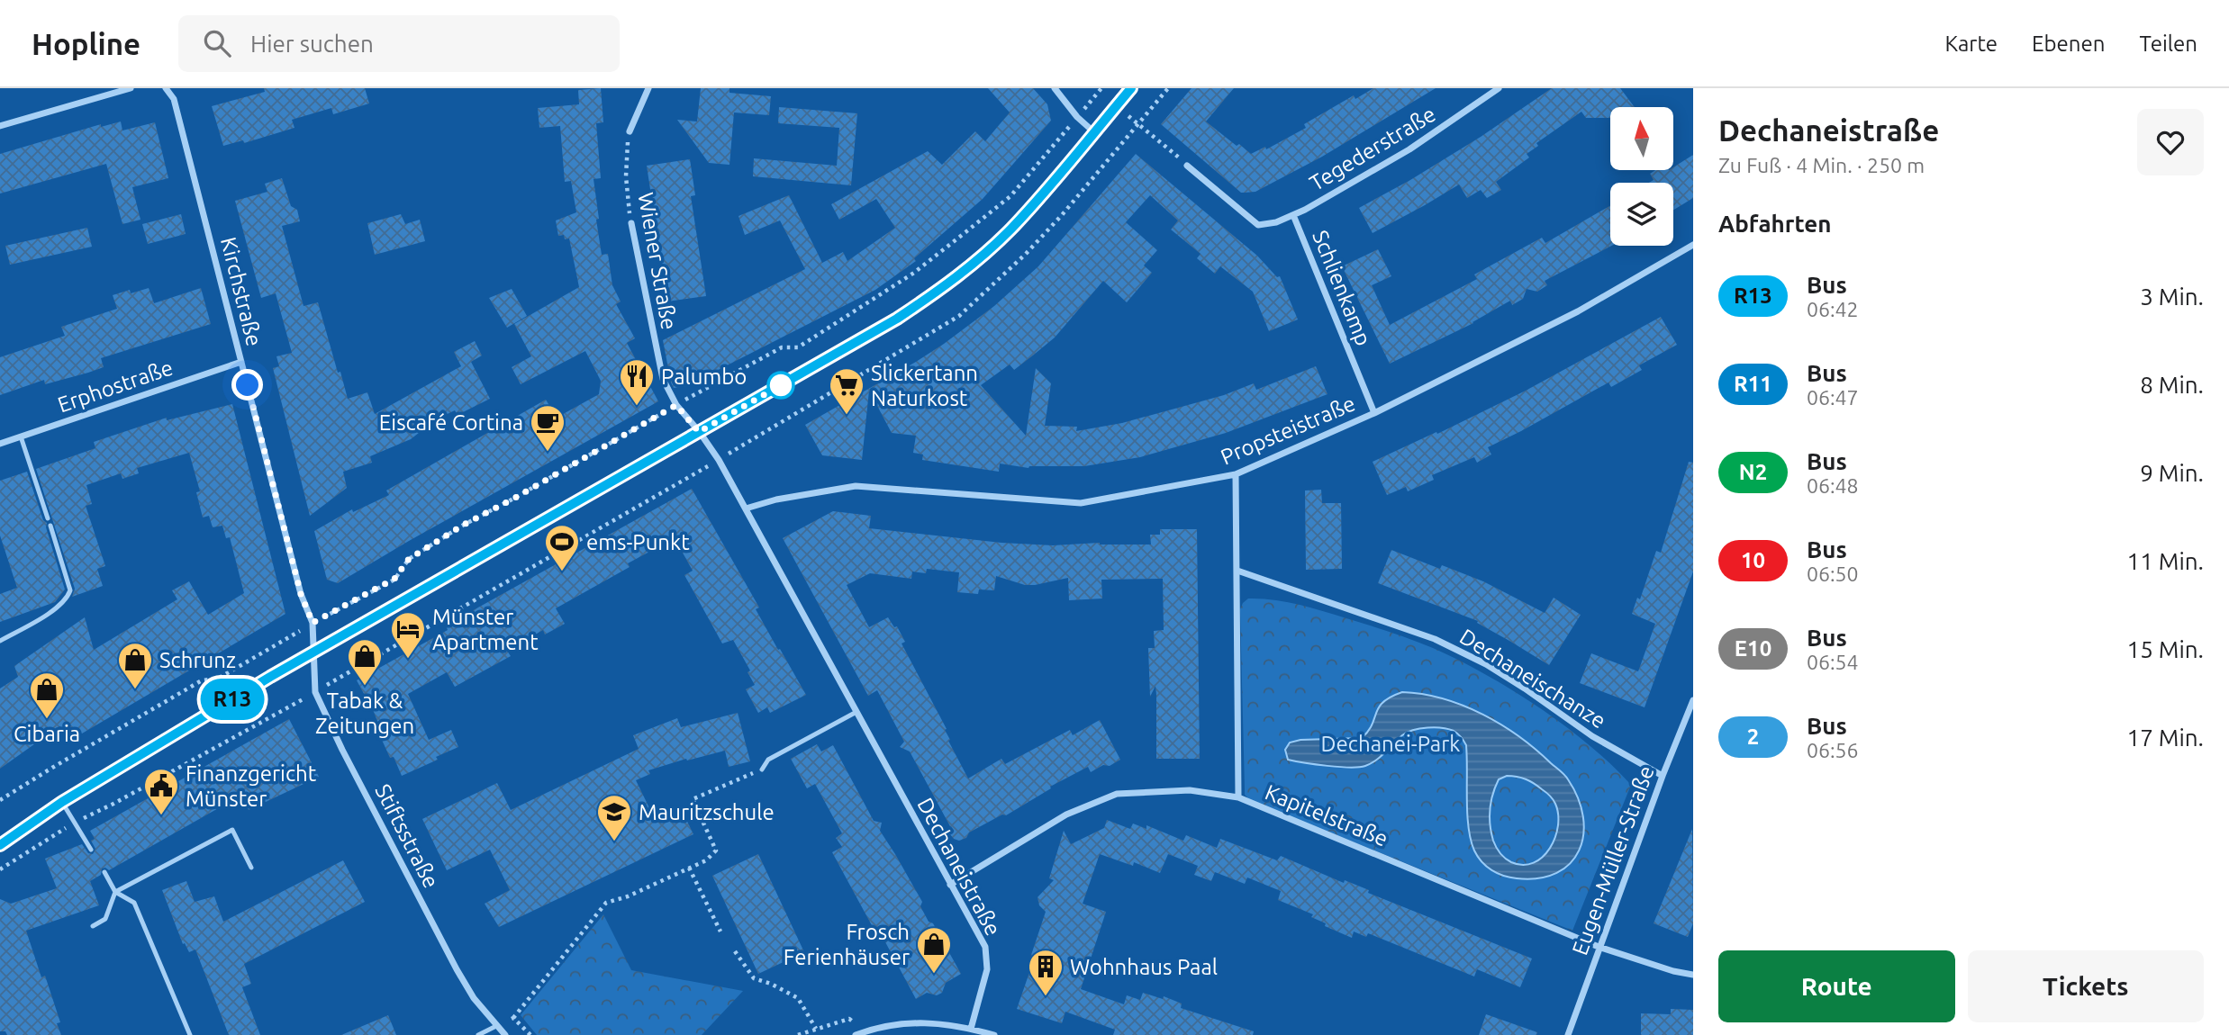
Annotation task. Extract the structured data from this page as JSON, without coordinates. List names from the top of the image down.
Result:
{
  "streets": {
    "street": [
      "Tegederstraße",
      "Wiener Straße",
      "Schlienkamp",
      "Kirchstraße",
      "Erphostraße",
      "Propsteistraße",
      "Dechaneischanze",
      "Kapitelstraße",
      "Stiftsstraße",
      "Eugen-Müller-Straße",
      "Dechaneistraße"
    ]
  },
  "crossings": [
    ["Tegederstraße", "Schlienkamp"],
    ["Wiener Straße", "Dechaneistraße"],
    ["Schlienkamp", "Propsteistraße"],
    ["Kirchstraße", "Erphostraße"],
    ["Kirchstraße", "Stiftsstraße"],
    ["Propsteistraße", "Dechaneistraße"],
    ["Dechaneischanze", "Eugen-Müller-Straße"],
    ["Kapitelstraße", "Eugen-Müller-Straße"],
    ["Kapitelstraße", "Dechaneistraße"]
  ],
  "parks": ["Dechanei-Park"],
  "places": {
    "restaurant": ["Palumbo"],
    "supermarket": ["Slickertann Naturkost"],
    "cafe": ["Eiscafé Cortina"],
    "sports": ["ems-Punkt"],
    "hotel": ["Münster Apartment"],
    "shop": [
      "Tabak & Zeitungen",
      "Schrunz",
      "Cibaria",
      "Frosch Ferienhäuser"
    ],
    "public building": ["Finanzgericht Münster"],
    "school or university": ["Mauritzschule"],
    "building": ["Wohnhaus Paal"]
  },
  "lines": ["bus line R13"],
  "north": "top",
  "page": {
    "header": "Hopline",
    "search": "Hier suchen",
    "nav": ["Karte", "Ebenen", "Teilen"],
    "on_map": "R13",
    "heading": [
      ["Dechaneistraße", "Zu Fuß · 4 Min. · 250 m"],
      "Abfahrten"
    ],
    "list": [
      {
        "mark": "R13",
        "name": "Bus",
        "note": "06:42",
        "value": "3 Min."
      },
      {
        "mark": "R11",
        "name": "Bus",
        "note": "06:47",
        "value": "8 Min."
      },
      {
        "mark": "N2",
        "name": "Bus",
        "note": "06:48",
        "value": "9 Min."
      },
      {
        "mark": "10",
        "name": "Bus",
        "note": "06:50",
        "value": "11 Min."
      },
      {
        "mark": "E10",
        "name": "Bus",
        "note": "06:54",
        "value": "15 Min."
      },
      {
        "mark": "2",
        "name": "Bus",
        "note": "06:56",
        "value": "17 Min."
      }
    ],
    "buttons": ["Route", "Tickets"]
  }
}
